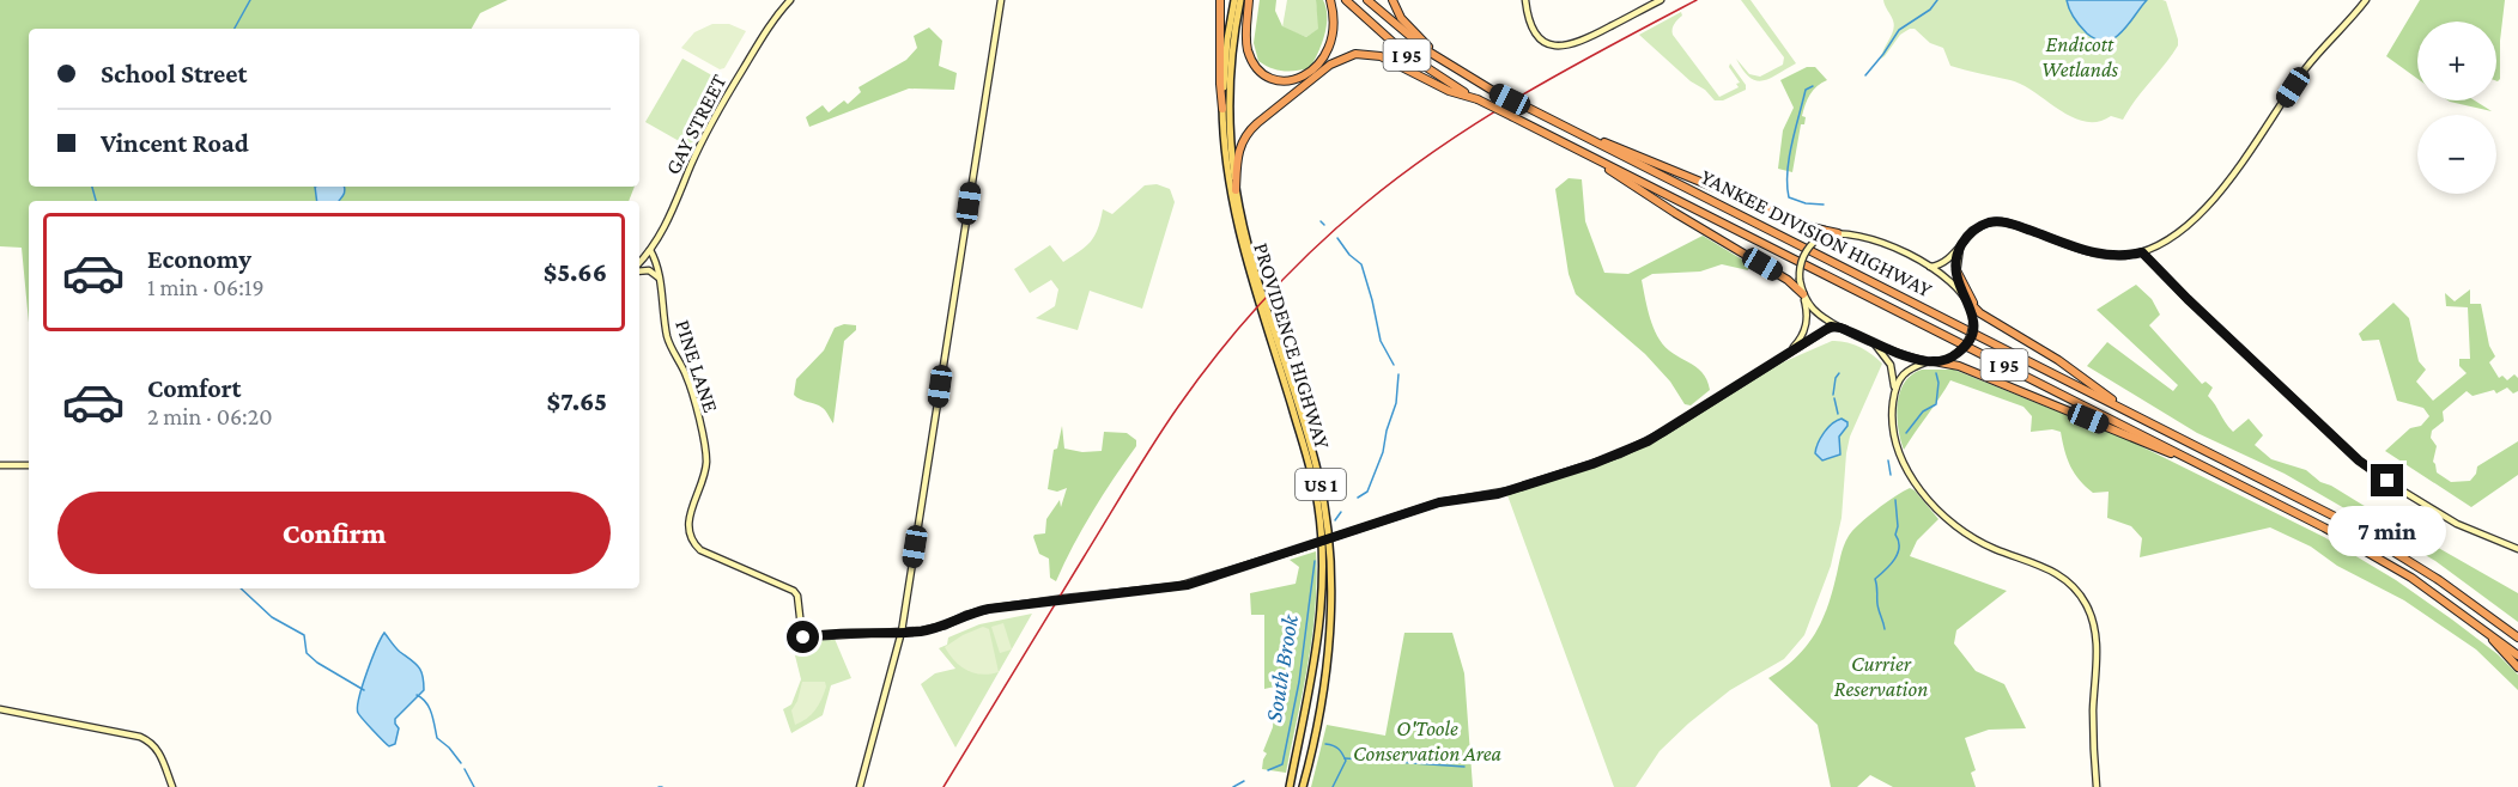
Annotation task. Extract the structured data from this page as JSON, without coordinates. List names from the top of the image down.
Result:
{
  "streets": {
    "highway": ["I 95", "YANKEE DIVISION HIGHWAY", "US 1"],
    "main road": ["GAY STREET", "PROVIDENCE HIGHWAY", "PINE LANE"]
  },
  "crossings": [
    ["GAY STREET", "PINE LANE"],
    ["YANKEE DIVISION HIGHWAY", "US 1"],
    ["PROVIDENCE HIGHWAY", "US 1"]
  ],
  "water": ["South Brook"],
  "parks": ["Endicott Wetlands", "Currier Reservation", "O'Toole Conservation Area"],
  "page": {
    "map_buttons": ["+", "−"],
    "banner": ["School Street", "Vincent Road"],
    "list": [
      {
        "name": "Economy",
        "note": "1 min · 06:19",
        "value": "$5.66"
      },
      {
        "name": "Comfort",
        "note": "2 min · 06:20",
        "value": "$7.65"
      }
    ],
    "buttons": "Confirm",
    "bubble": "7 min"
  }
}
